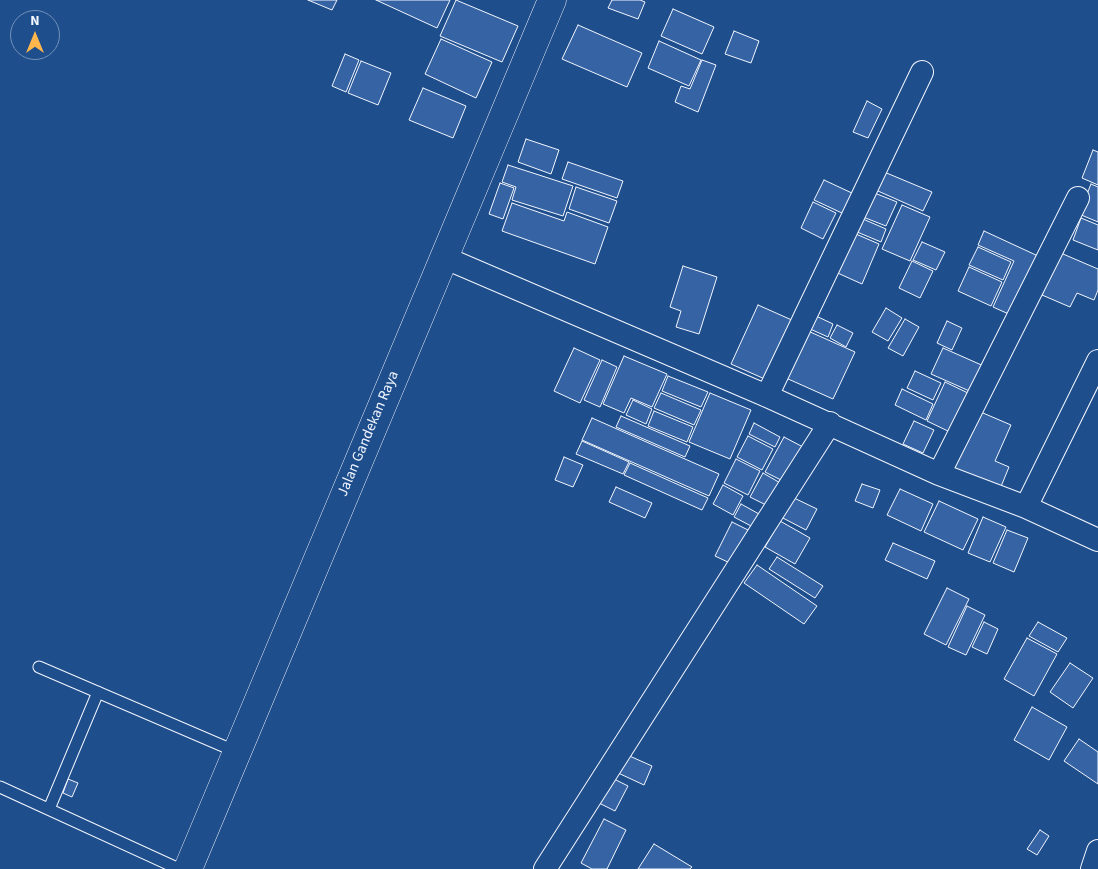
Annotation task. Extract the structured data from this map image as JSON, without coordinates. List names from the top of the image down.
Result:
{
  "streets": {
    "street": ["Jalan Gandekan Raya"]
  },
  "north": "top"
}
